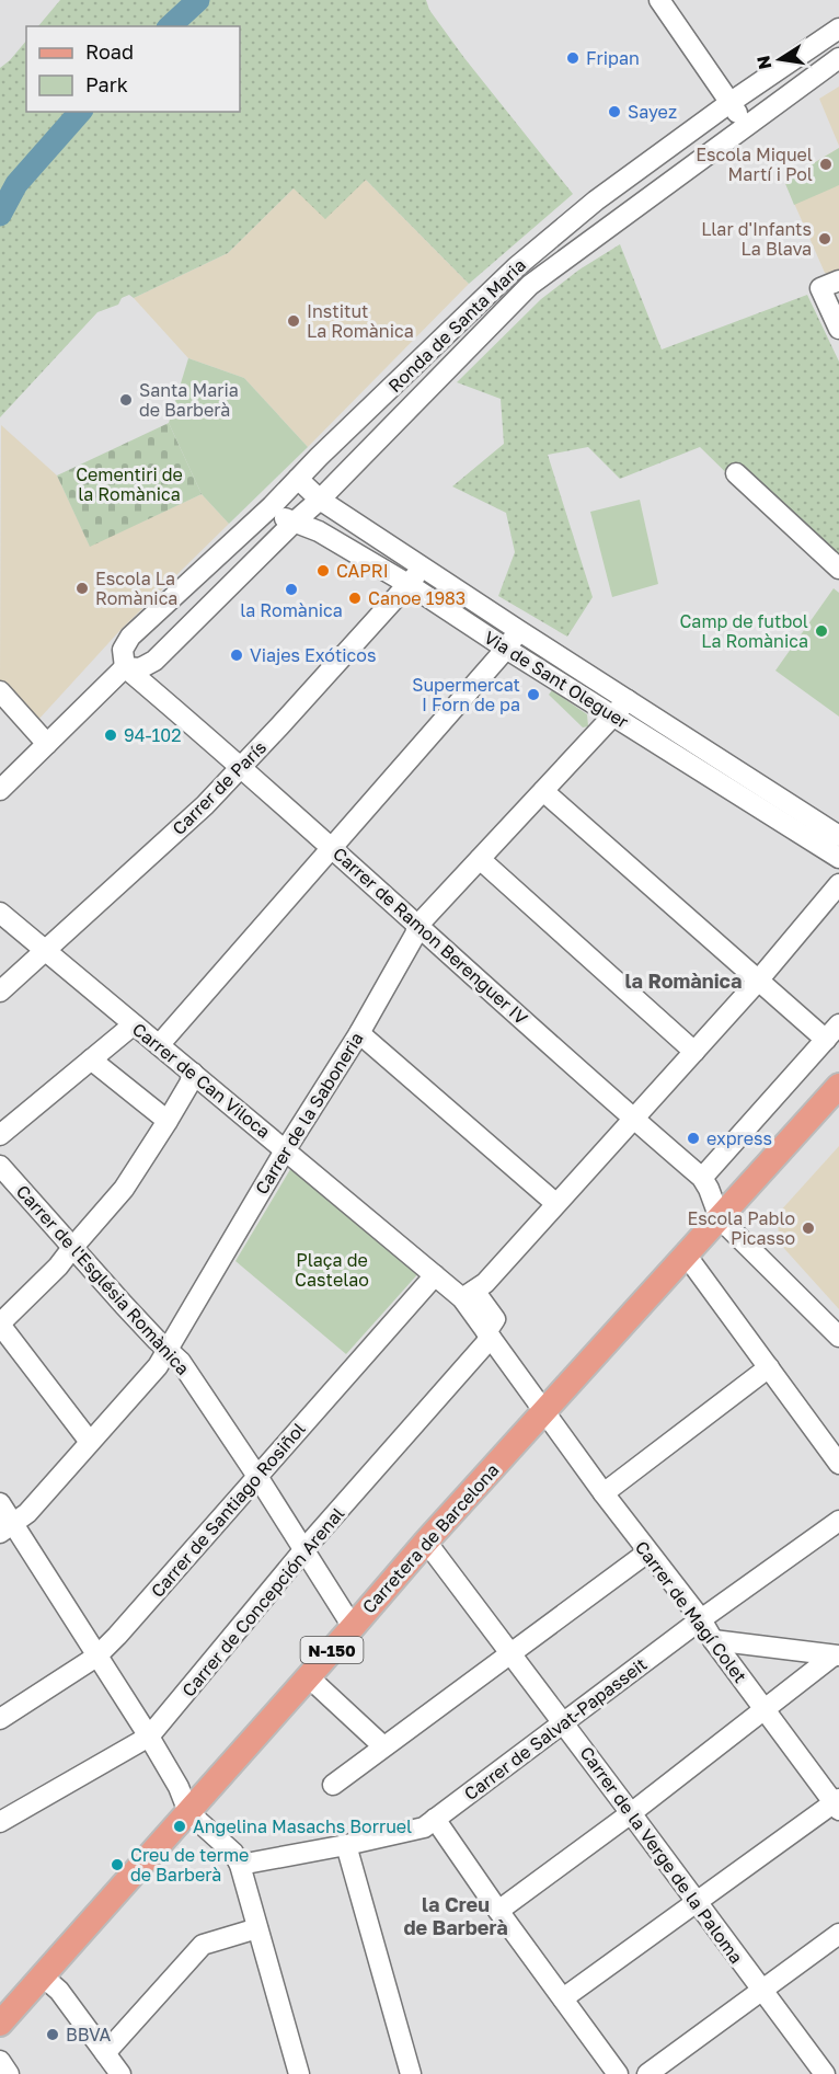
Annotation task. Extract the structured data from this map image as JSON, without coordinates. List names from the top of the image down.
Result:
{
  "streets": {
    "main road": ["Carretera de Barcelona", "N-150"],
    "street": [
      "Ronda de Santa Maria",
      "Via de Sant Oleguer",
      "Carrer de París",
      "Carrer de Ramon Berenguer IV",
      "Carrer de Can Viloca",
      "Carrer de la Saboneria",
      "Carrer de l'Església Romànica",
      "Carrer de Santiago Rosiñol",
      "Carrer de Concepción Arenal",
      "Carrer de Magí Colet",
      "Carrer de Salvat-Papasseit",
      "Carrer de la Verge de la Paloma"
    ]
  },
  "crossings": [
    ["Ronda de Santa Maria", "Via de Sant Oleguer"],
    ["Ronda de Santa Maria", "Carrer de Ramon Berenguer IV"],
    ["Via de Sant Oleguer", "Carrer de París"],
    ["Via de Sant Oleguer", "Carrer de la Saboneria"],
    ["Carrer de París", "Carrer de Ramon Berenguer IV"],
    ["Carrer de París", "Carrer de Can Viloca"],
    ["Carrer de Ramon Berenguer IV", "Carrer de la Saboneria"],
    ["Carrer de Ramon Berenguer IV", "Carretera de Barcelona"],
    ["Carrer de Can Viloca", "Carrer de la Saboneria"],
    ["Carrer de Can Viloca", "Carrer de Santiago Rosiñol"],
    ["Carrer de Can Viloca", "Carretera de Barcelona"],
    ["Carrer de Can Viloca", "Carrer de Concepción Arenal"],
    ["Carrer de Can Viloca", "Carrer de Magí Colet"],
    ["Carrer de la Saboneria", "Carrer de l'Església Romànica"],
    ["Carrer de l'Església Romànica", "Carrer de Santiago Rosiñol"],
    ["Carrer de l'Església Romànica", "Carretera de Barcelona"],
    ["Carrer de l'Església Romànica", "Carrer de Concepción Arenal"],
    ["Carretera de Barcelona", "Carrer de Magí Colet"],
    ["Carretera de Barcelona", "Carrer de la Verge de la Paloma"],
    ["Carrer de Magí Colet", "Carrer de Salvat-Papasseit"],
    ["Carrer de Salvat-Papasseit", "Carrer de la Verge de la Paloma"]
  ],
  "districts": ["la Romànica", "la Creu de Barberà"],
  "parks": ["Cementiri de la Romànica", "Plaça de Castelao"],
  "places": [
    "Fripan",
    "Sayez",
    "Escola Miquel Martí i Pol",
    "Llar d'Infants La Blava",
    "Institut La Romànica",
    "Santa Maria de Barberà",
    "CAPRI",
    "Escola La Romànica",
    "la Romànica",
    "Canoe 1983",
    "Camp de futbol La Romànica",
    "Viajes Exóticos",
    "Supermercat I Forn de pa",
    "94-102",
    "express",
    "Escola Pablo Picasso",
    "Angelina Masachs Borruel",
    "Creu de terme de Barberà",
    "BBVA"
  ],
  "legend": ["Road", "Park"],
  "north": "left"
}
